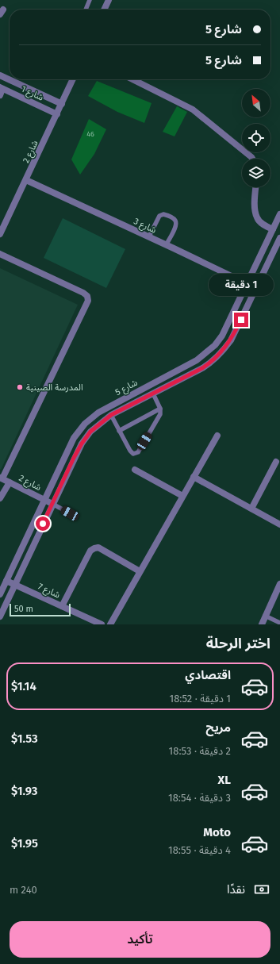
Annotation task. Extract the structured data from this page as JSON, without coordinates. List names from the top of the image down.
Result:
{
  "streets": {
    "street": [
      "شارع 1",
      "شارع 2",
      "شارع 3",
      "شارع 5",
      "شارع 7"
    ]
  },
  "crossings": [
    ["شارع 1", "شارع 2"],
    ["شارع 2", "شارع 3"],
    ["شارع 2", "شارع 5"],
    ["شارع 3", "شارع 5"],
    ["شارع 5", "شارع 7"]
  ],
  "places": ["المدرسة الصينية"],
  "house_numbers": ["46"],
  "scale_bar": "50 m",
  "north": "top left",
  "page": {
    "banner": ["شارع 5", "شارع 5"],
    "bubble": "1 دقيقة",
    "scale": "50 m",
    "heading": "اختر الرحلة",
    "list": [
      {
        "name": "اقتصادي",
        "note": "1 دقيقة · 18:52",
        "value": "$1.14"
      },
      {
        "name": "مريح",
        "note": "2 دقيقة · 18:53",
        "value": "$1.53"
      },
      {
        "name": "XL",
        "note": "3 دقيقة · 18:54",
        "value": "$1.93"
      },
      {
        "name": "Moto",
        "note": "4 دقيقة · 18:55",
        "value": "$1.95"
      }
    ],
    "pay": ["نقدًا", "240 m"],
    "buttons": "تأكيد"
  }
}
